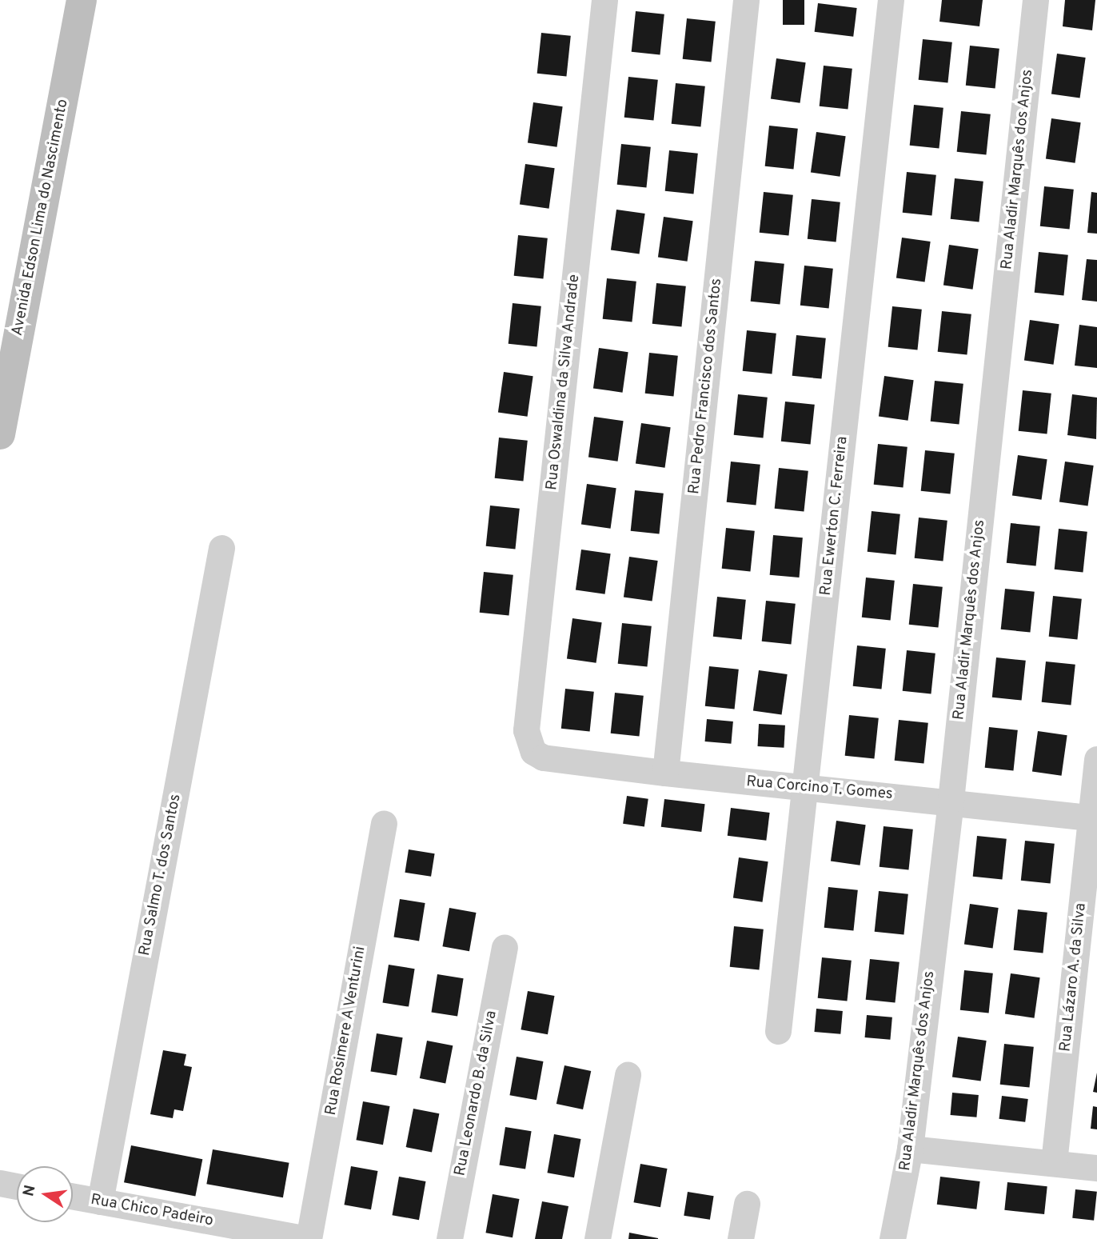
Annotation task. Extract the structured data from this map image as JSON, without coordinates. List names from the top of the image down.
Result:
{
  "streets": {
    "street": [
      "Rua Aladir Marquês dos Anjos",
      "Avenida Edson Lima do Nascimento",
      "Rua Oswaldina da Silva Andrade",
      "Rua Pedro Francisco dos Santos",
      "Rua Ewerton C. Ferreira",
      "Rua Corcino T. Gomes",
      "Rua Salmo T. dos Santos",
      "Rua Lázaro A. da Silva",
      "Rua Rosimere A Venturini",
      "Rua Leonardo B. da Silva",
      "Rua Chico Padeiro"
    ]
  },
  "crossings": [
    ["Rua Aladir Marquês dos Anjos", "Rua Corcino T. Gomes"],
    ["Rua Oswaldina da Silva Andrade", "Rua Corcino T. Gomes"],
    ["Rua Pedro Francisco dos Santos", "Rua Corcino T. Gomes"],
    ["Rua Ewerton C. Ferreira", "Rua Corcino T. Gomes"],
    ["Rua Corcino T. Gomes", "Rua Lázaro A. da Silva"],
    ["Rua Salmo T. dos Santos", "Rua Chico Padeiro"],
    ["Rua Rosimere A Venturini", "Rua Chico Padeiro"]
  ],
  "north": "left"
}
